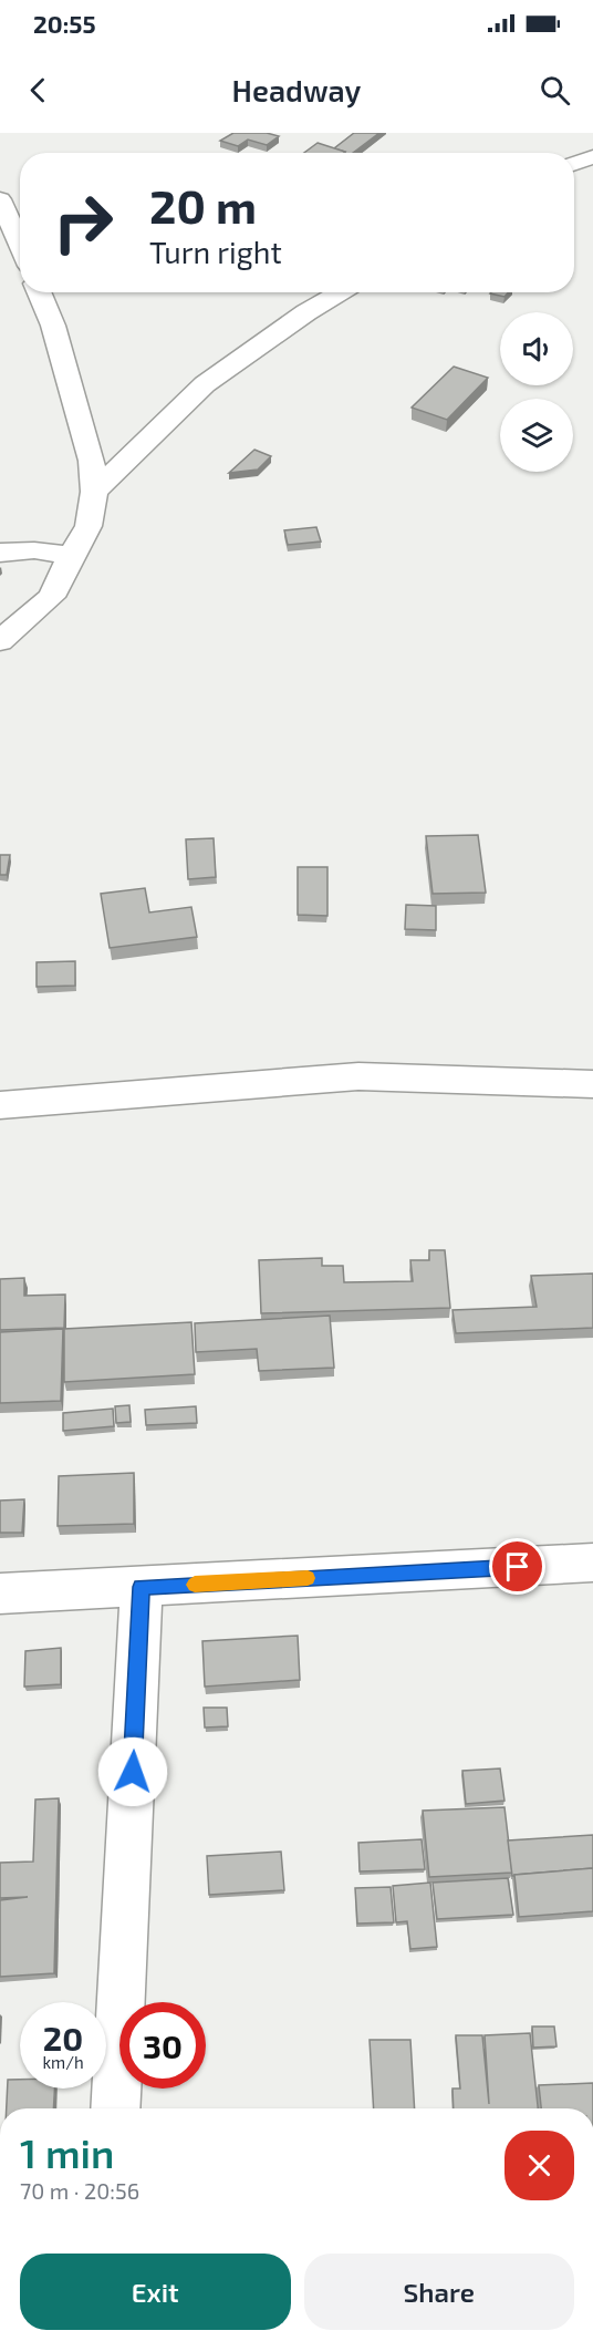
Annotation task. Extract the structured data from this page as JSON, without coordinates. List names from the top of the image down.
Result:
{
  "page": {
    "status": "20:55",
    "header": "Headway",
    "turn": ["20 m", "Turn right"],
    "speed": "20 km/h",
    "limit": "30",
    "heading": ["1 min", "70 m · 20:56"],
    "buttons": ["Exit", "Share"]
  }
}
